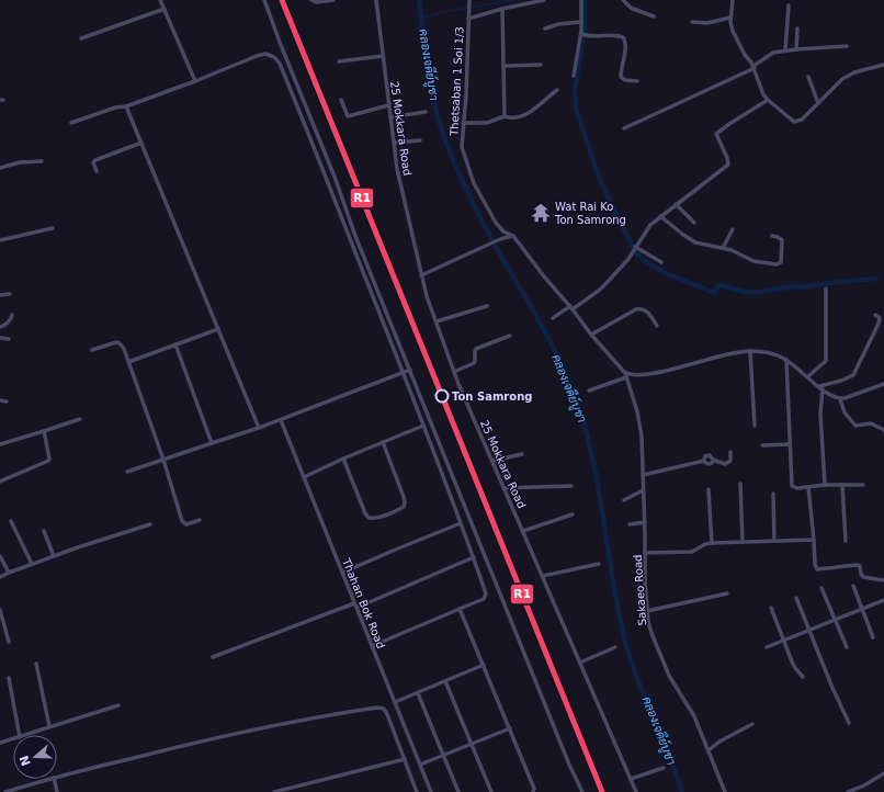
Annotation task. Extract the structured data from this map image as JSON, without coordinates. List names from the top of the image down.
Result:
{
  "streets": {
    "street": [
      "Thetsaban 1 Soi 1/3",
      "25 Mokkara Road",
      "Sakaeo Road",
      "Thahan Bok Road"
    ]
  },
  "crossings": [
    ["Thetsaban 1 Soi 1/3", "Sakaeo Road"]
  ],
  "water": ["คลองเจดีย์บูชา"],
  "places": {
    "temple": ["Wat Rai Ko Ton Samrong"],
    "other": ["Ton Samrong"]
  },
  "lines": ["transit line R1"],
  "north": "left"
}
